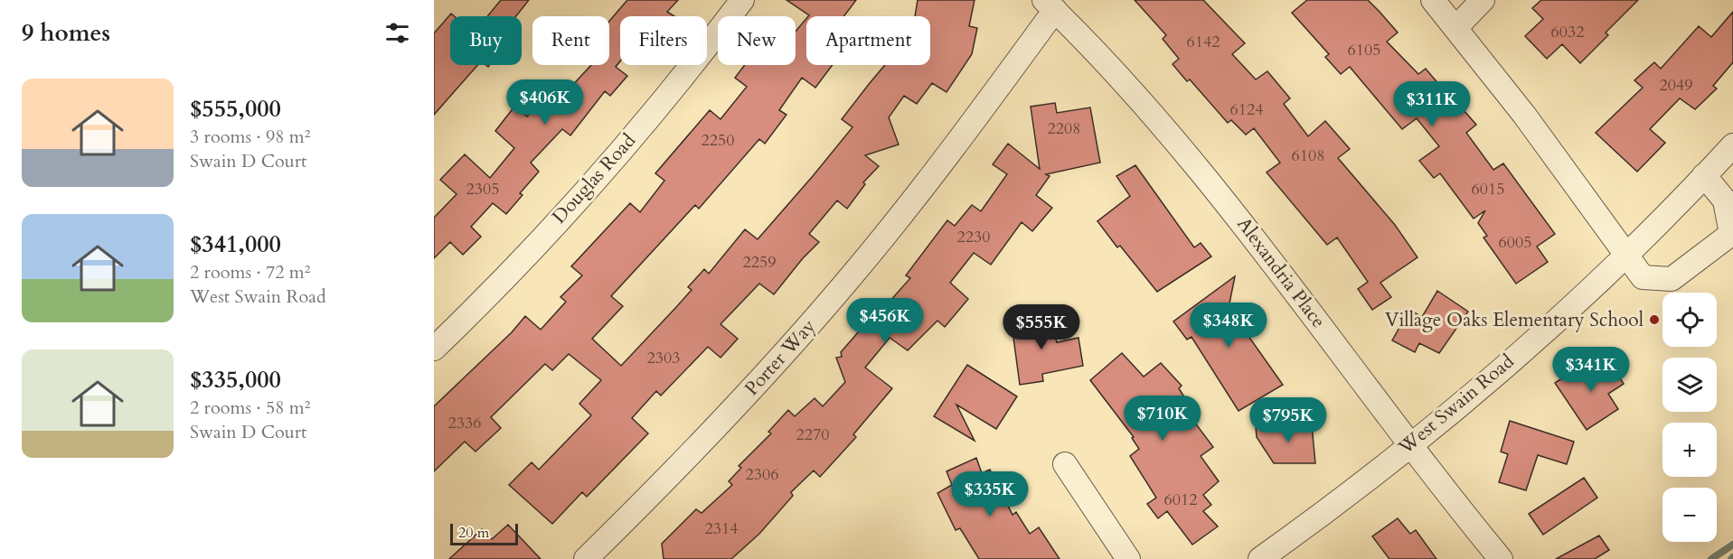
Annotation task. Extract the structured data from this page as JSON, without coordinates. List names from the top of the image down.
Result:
{
  "streets": {
    "street": [
      "Douglas Road",
      "Alexandria Place",
      "Porter Way",
      "West Swain Road"
    ]
  },
  "crossings": [
    ["Alexandria Place", "Porter Way"],
    ["Alexandria Place", "West Swain Road"]
  ],
  "places": ["Village Oaks Elementary School"],
  "house_numbers": [
    "6032",
    "6142",
    "6105",
    "2049",
    "6124",
    "2208",
    "2250",
    "6108",
    "2305",
    "6015",
    "2230",
    "6005",
    "2259",
    "2303",
    "2336",
    "2270",
    "2306",
    "6012",
    "2314"
  ],
  "scale_bar": "20 m",
  "page": {
    "heading": "9 homes",
    "chip": [
      "Buy",
      "Rent",
      "Filters",
      "New",
      "Apartment"
    ],
    "list": [
      {
        "name": "$555,000",
        "note": "3 rooms · 98 m² · Swain D Court"
      },
      {
        "name": "$341,000",
        "note": "2 rooms · 72 m² · West Swain Road"
      },
      {
        "name": "$335,000",
        "note": "2 rooms · 58 m² · Swain D Court"
      }
    ],
    "price": [
      "$406K",
      "$311K",
      "$456K",
      "$348K",
      "$555K",
      "$341K",
      "$710K",
      "$795K",
      "$335K"
    ],
    "map_buttons": ["+", "−"],
    "scale": "20 m"
  }
}
